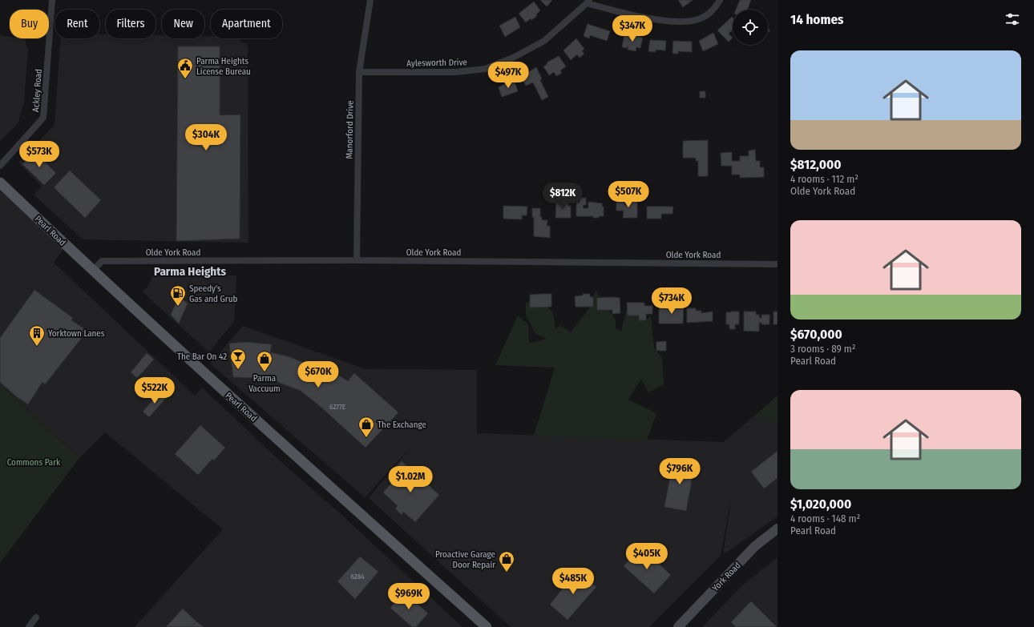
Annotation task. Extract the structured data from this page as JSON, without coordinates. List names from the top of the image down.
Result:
{
  "streets": {
    "main road": ["Pearl Road", "York Road"],
    "street": [
      "Aylesworth Drive",
      "Ackley Road",
      "Manorford Drive",
      "Olde York Road"
    ]
  },
  "crossings": [
    ["Aylesworth Drive", "Manorford Drive"],
    ["Manorford Drive", "Olde York Road"],
    ["Pearl Road", "Olde York Road"]
  ],
  "districts": ["Parma Heights"],
  "parks": ["Commons Park"],
  "places": {
    "public building": ["Parma Heights License Bureau"],
    "fuel station": ["Speedy's Gas and Grub"],
    "building": ["Yorktown Lanes"],
    "bar": ["The Bar On 42"],
    "shop": ["Parma Vaccuum", "The Exchange", "Proactive Garage Door Repair"]
  },
  "house_numbers": ["6277E", "6284"],
  "page": {
    "heading": "14 homes",
    "chip": [
      "Buy",
      "Rent",
      "Filters",
      "New",
      "Apartment"
    ],
    "price": [
      "$347K",
      "$497K",
      "$304K",
      "$573K",
      "$507K",
      "$812K",
      "$734K",
      "$670K",
      "$522K",
      "$796K",
      "$1.02M",
      "$405K",
      "$485K",
      "$969K"
    ],
    "list": [
      {
        "name": "$812,000",
        "note": "4 rooms · 112 m² · Olde York Road"
      },
      {
        "name": "$670,000",
        "note": "3 rooms · 89 m² · Pearl Road"
      },
      {
        "name": "$1,020,000",
        "note": "4 rooms · 148 m² · Pearl Road"
      }
    ]
  }
}
